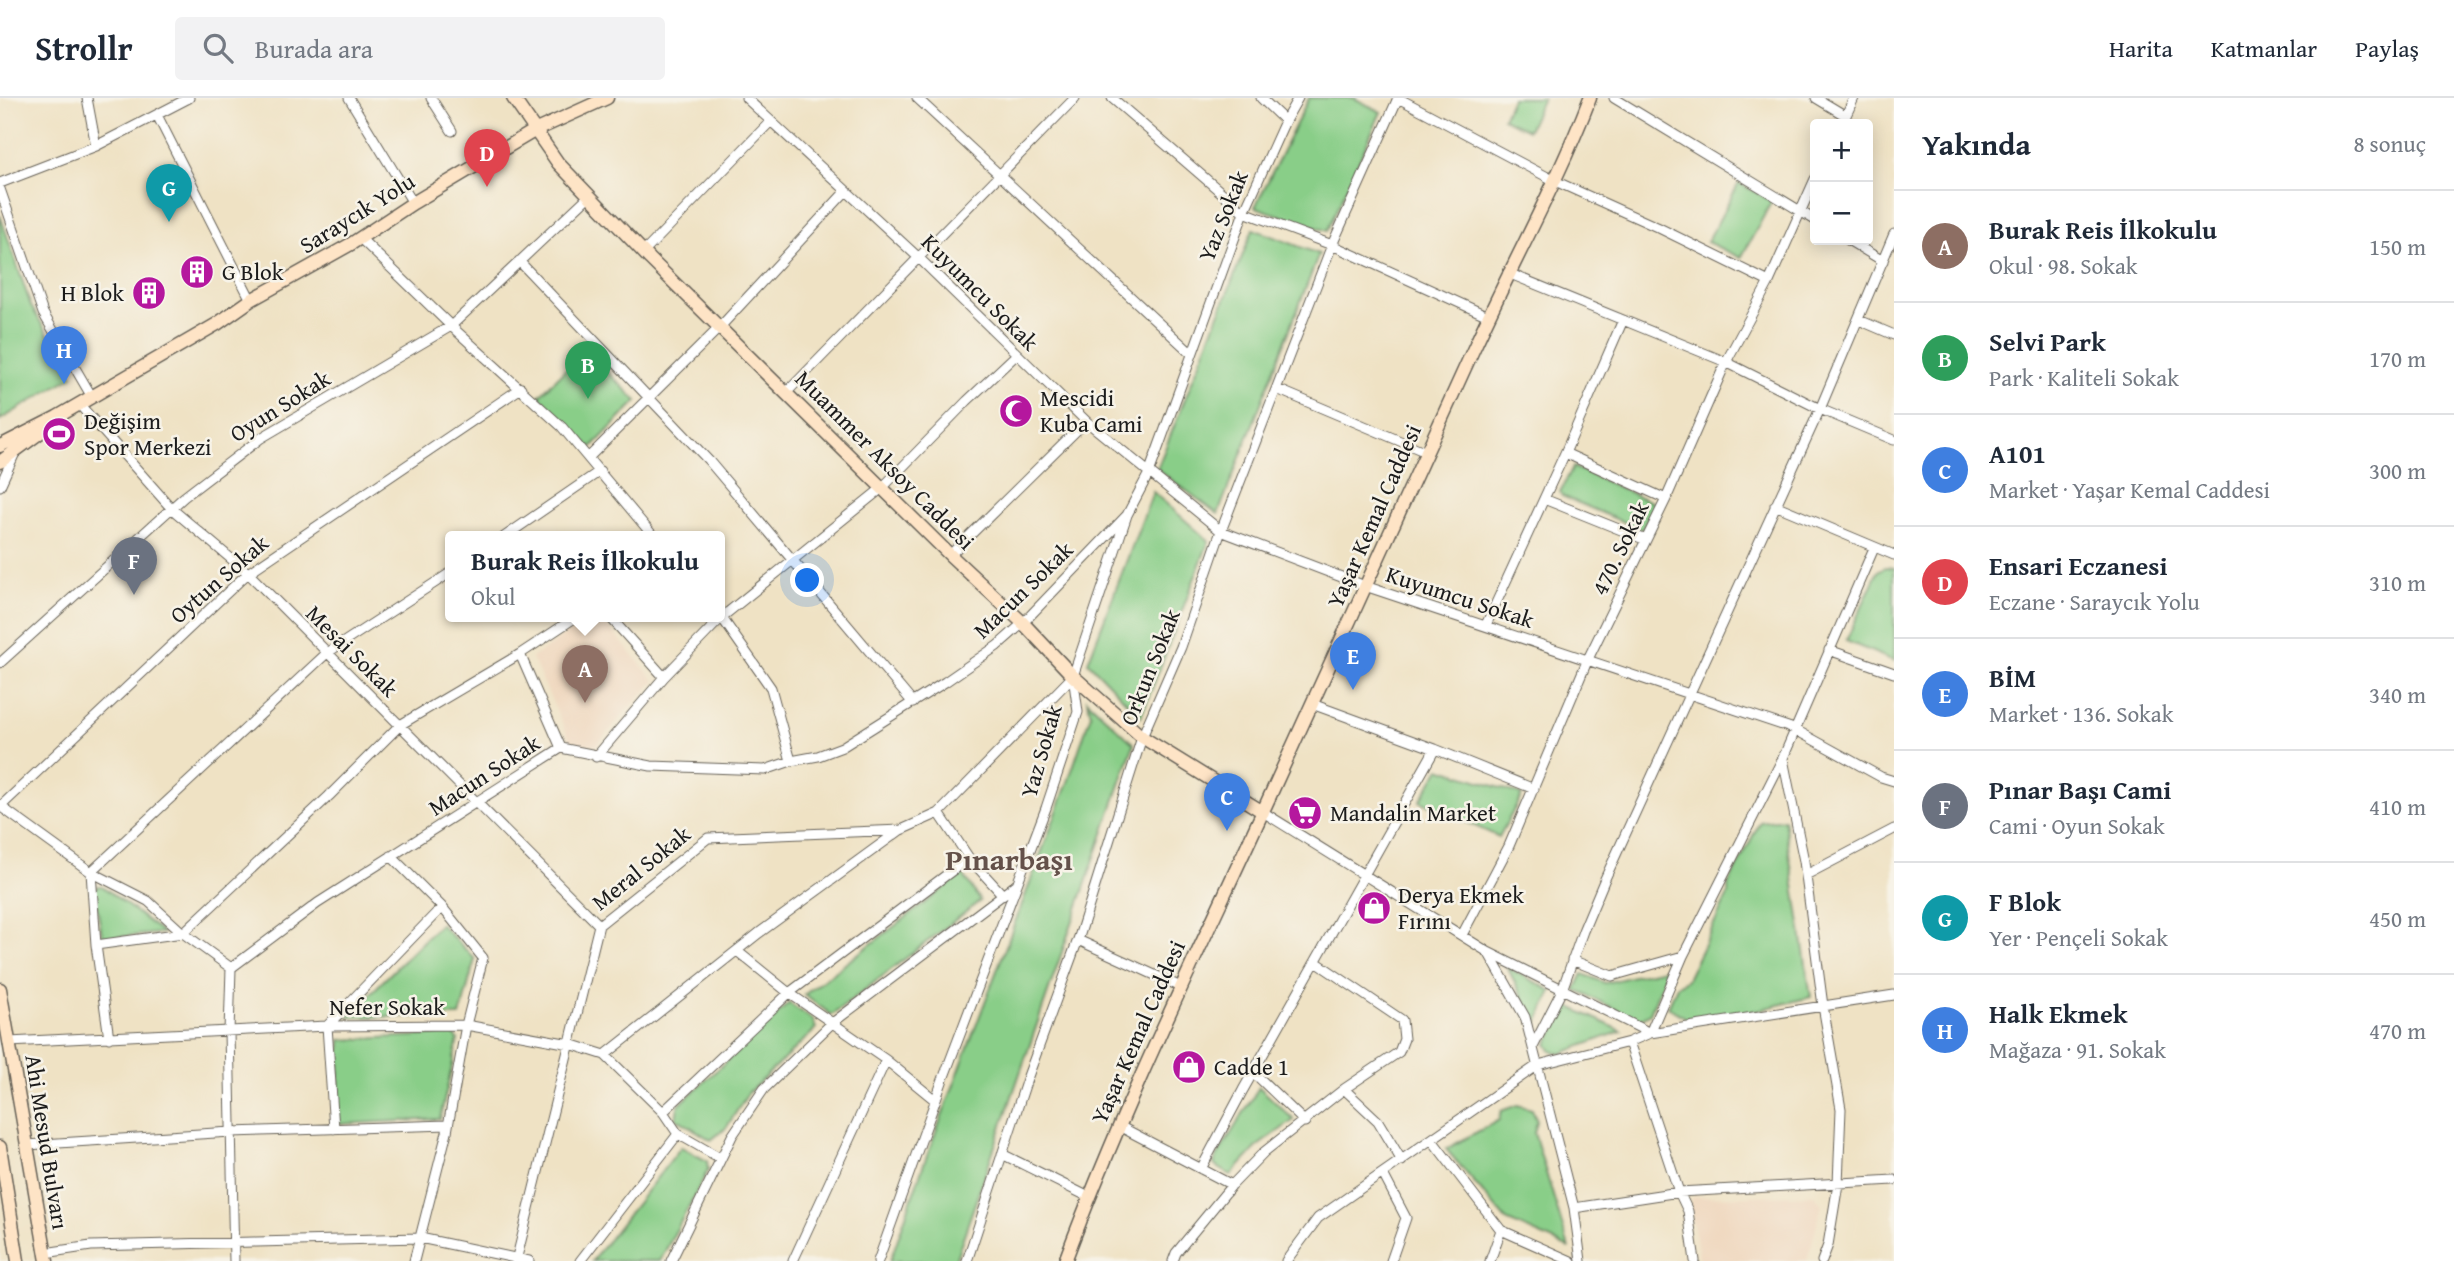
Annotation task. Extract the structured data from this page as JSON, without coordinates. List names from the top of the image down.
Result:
{
  "streets": {
    "main road": [
      "Saraycık Yolu",
      "Muammer Aksoy Caddesi",
      "Yaşar Kemal Caddesi",
      "Ahi Mesud Bulvarı"
    ],
    "street": [
      "Yaz Sokak",
      "Kuyumcu Sokak",
      "Oyun Sokak",
      "470. Sokak",
      "Oytun Sokak",
      "Macun Sokak",
      "Mesai Sokak",
      "Orkun Sokak",
      "Meral Sokak",
      "Nefer Sokak"
    ]
  },
  "crossings": [
    ["Saraycık Yolu", "Muammer Aksoy Caddesi"],
    ["Saraycık Yolu", "Mesai Sokak"],
    ["Yaz Sokak", "Kuyumcu Sokak"],
    ["Yaz Sokak", "Muammer Aksoy Caddesi"],
    ["Yaz Sokak", "Macun Sokak"],
    ["Yaz Sokak", "Meral Sokak"],
    ["Kuyumcu Sokak", "Yaşar Kemal Caddesi"],
    ["Kuyumcu Sokak", "470. Sokak"],
    ["Kuyumcu Sokak", "Orkun Sokak"],
    ["Oyun Sokak", "Muammer Aksoy Caddesi"],
    ["Oyun Sokak", "Mesai Sokak"],
    ["Muammer Aksoy Caddesi", "Yaşar Kemal Caddesi"],
    ["Muammer Aksoy Caddesi", "Macun Sokak"],
    ["Muammer Aksoy Caddesi", "Orkun Sokak"],
    ["Muammer Aksoy Caddesi", "Meral Sokak"],
    ["Oytun Sokak", "Mesai Sokak"],
    ["Macun Sokak", "Mesai Sokak"],
    ["Mesai Sokak", "Meral Sokak"],
    ["Meral Sokak", "Nefer Sokak"],
    ["Nefer Sokak", "Ahi Mesud Bulvarı"]
  ],
  "districts": ["Pınarbaşı"],
  "places": {
    "building": ["G Blok", "H Blok"],
    "mosque": ["Mescidi Kuba Cami"],
    "sports": ["Değişim Spor Merkezi"],
    "supermarket": ["Mandalin Market"],
    "shop": ["Derya Ekmek Fırını", "Cadde 1"]
  },
  "page": {
    "header": "Strollr",
    "search": "Burada ara",
    "nav": ["Harita", "Katmanlar", "Paylaş"],
    "heading": ["Yakında", "8 sonuç"],
    "map_buttons": ["+", "−"],
    "pins": [
      "D",
      "G",
      "H",
      "B",
      "F",
      "E",
      "A",
      "C"
    ],
    "list": [
      {
        "mark": "A",
        "name": "Burak Reis İlkokulu",
        "note": "Okul · 98. Sokak",
        "value": "150 m"
      },
      {
        "mark": "B",
        "name": "Selvi Park",
        "note": "Park · Kaliteli Sokak",
        "value": "170 m"
      },
      {
        "mark": "C",
        "name": "A101",
        "note": "Market · Yaşar Kemal Caddesi",
        "value": "300 m"
      },
      {
        "mark": "D",
        "name": "Ensari Eczanesi",
        "note": "Eczane · Saraycık Yolu",
        "value": "310 m"
      },
      {
        "mark": "E",
        "name": "BİM",
        "note": "Market · 136. Sokak",
        "value": "340 m"
      },
      {
        "mark": "F",
        "name": "Pınar Başı Cami",
        "note": "Cami · Oyun Sokak",
        "value": "410 m"
      },
      {
        "mark": "G",
        "name": "F Blok",
        "note": "Yer · Pençeli Sokak",
        "value": "450 m"
      },
      {
        "mark": "H",
        "name": "Halk Ekmek",
        "note": "Mağaza · 91. Sokak",
        "value": "470 m"
      }
    ],
    "popup": ["Burak Reis İlkokulu", "Okul"]
  }
}
